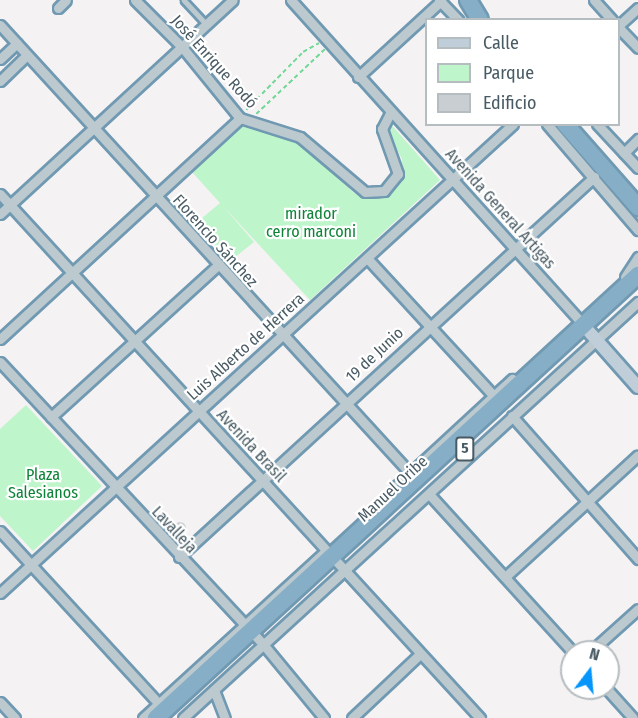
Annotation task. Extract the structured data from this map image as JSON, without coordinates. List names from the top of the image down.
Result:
{
  "streets": {
    "highway": ["5", "Manuel Oribe"],
    "main road": ["Avenida General Artigas"],
    "street": [
      "José Enrique Rodó",
      "Florencio Sánchez",
      "Luis Alberto de Herrera",
      "19 de Junio",
      "Avenida Brasil",
      "Lavalleja"
    ]
  },
  "crossings": [
    ["José Enrique Rodó", "Avenida General Artigas"],
    ["Avenida General Artigas", "Luis Alberto de Herrera"],
    ["Avenida General Artigas", "19 de Junio"],
    ["Avenida General Artigas", "Manuel Oribe"],
    ["Florencio Sánchez", "Luis Alberto de Herrera"],
    ["Florencio Sánchez", "19 de Junio"],
    ["Florencio Sánchez", "Manuel Oribe"],
    ["Luis Alberto de Herrera", "Avenida Brasil"],
    ["Luis Alberto de Herrera", "Lavalleja"],
    ["19 de Junio", "Avenida Brasil"],
    ["19 de Junio", "Lavalleja"],
    ["Avenida Brasil", "Manuel Oribe"],
    ["Manuel Oribe", "Lavalleja"]
  ],
  "parks": ["mirador cerro marconi", "Plaza Salesianos"],
  "legend": ["Calle", "Parque", "Edificio"],
  "north": "top"
}
